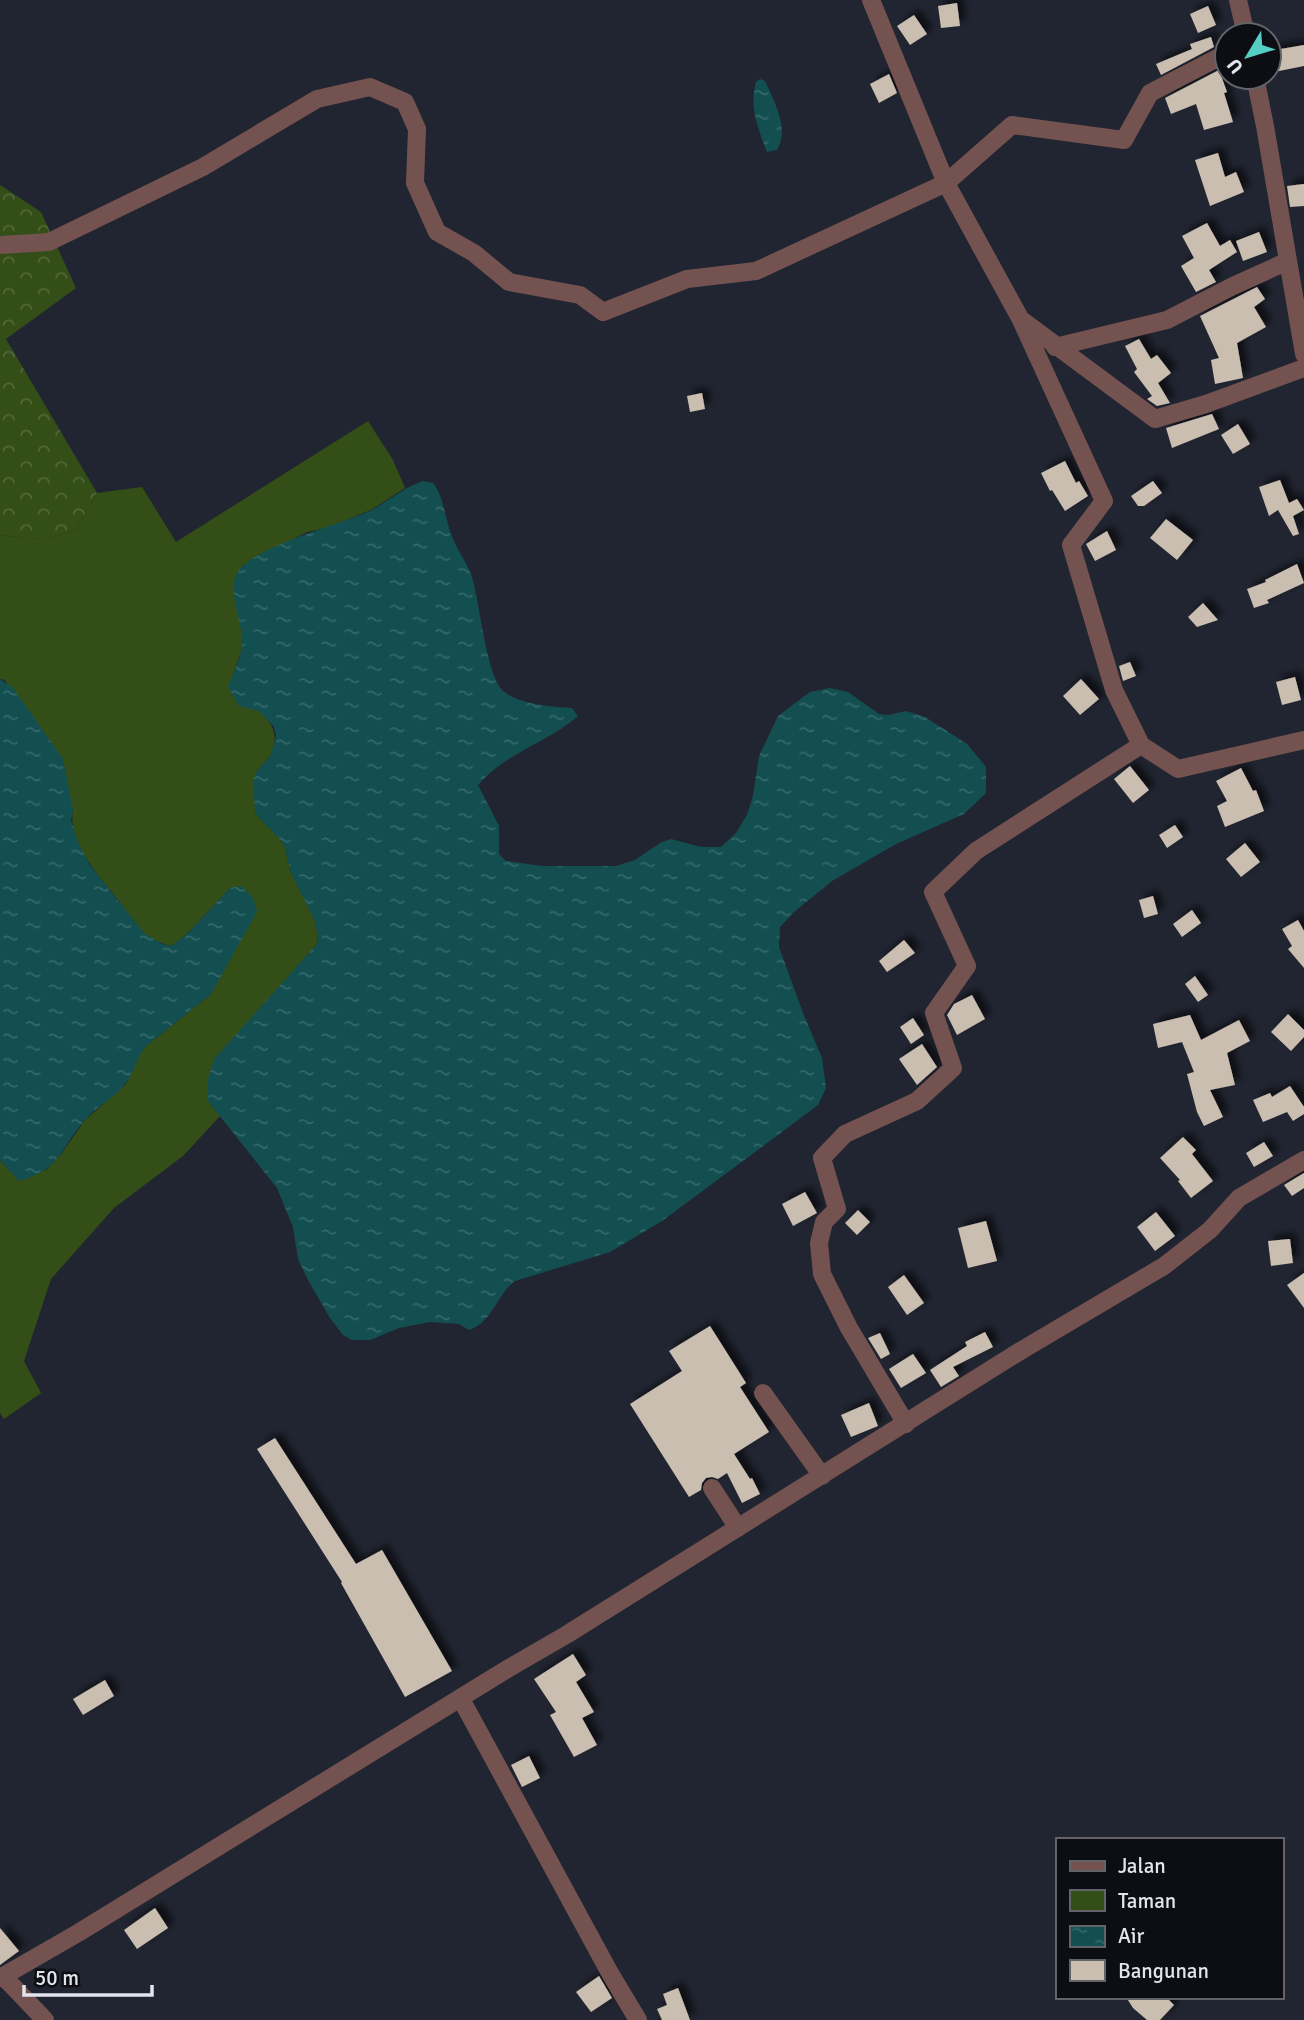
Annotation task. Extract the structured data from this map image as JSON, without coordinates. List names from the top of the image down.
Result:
{
  "legend": [
    "Jalan",
    "Taman",
    "Air",
    "Bangunan"
  ],
  "scale_bar": "50 m",
  "north": "bottom left"
}
